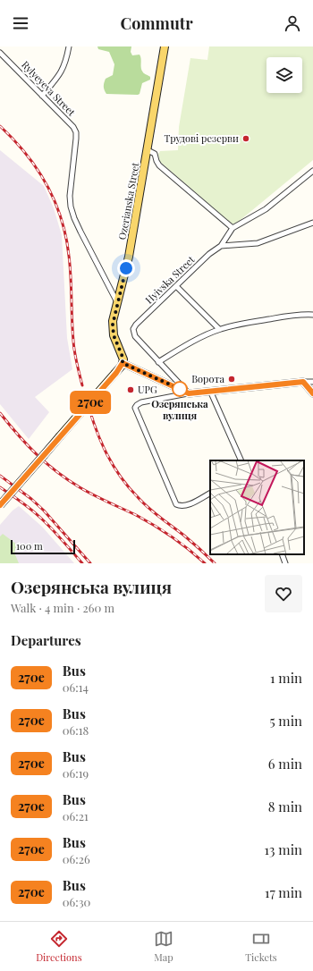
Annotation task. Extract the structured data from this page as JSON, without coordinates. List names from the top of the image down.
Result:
{
  "streets": {
    "main road": ["Ozerianska Street"],
    "street": ["Rylyeyeva Street", "Hyivska Street"]
  },
  "crossings": [
    ["Rylyeyeva Street", "Ozerianska Street"]
  ],
  "places": [
    "Трудові резерви",
    "Ворота",
    "Озерянська вулиця",
    "UPG"
  ],
  "lines": ["bus line 270е"],
  "scale_bar": "100 m",
  "page": {
    "header": "Commutr",
    "on_map": "270е",
    "scale": "100 m",
    "heading": [
      ["Озерянська вулиця", "Walk · 4 min · 260 m"],
      "Departures"
    ],
    "list": [
      {
        "mark": "270е",
        "name": "Bus",
        "note": "06:14",
        "value": "1 min"
      },
      {
        "mark": "270е",
        "name": "Bus",
        "note": "06:18",
        "value": "5 min"
      },
      {
        "mark": "270е",
        "name": "Bus",
        "note": "06:19",
        "value": "6 min"
      },
      {
        "mark": "270е",
        "name": "Bus",
        "note": "06:21",
        "value": "8 min"
      },
      {
        "mark": "270е",
        "name": "Bus",
        "note": "06:26",
        "value": "13 min"
      },
      {
        "mark": "270е",
        "name": "Bus",
        "note": "06:30",
        "value": "17 min"
      }
    ],
    "tabs": ["Directions", "Map", "Tickets"]
  }
}
